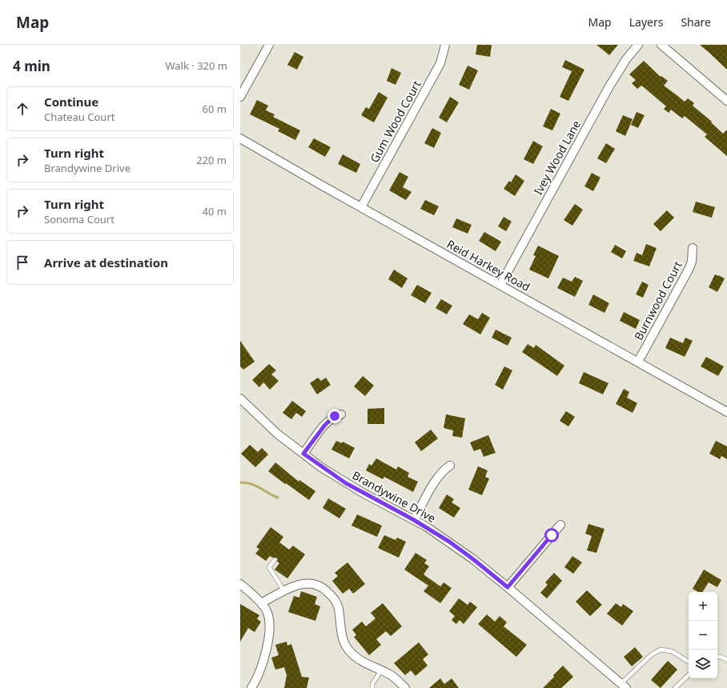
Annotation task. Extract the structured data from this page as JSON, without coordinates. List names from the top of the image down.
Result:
{
  "streets": {
    "street": [
      "Gum Wood Court",
      "Ivey Wood Lane",
      "Reid Harkey Road",
      "Burnwood Court",
      "Brandywine Drive"
    ]
  },
  "crossings": [
    ["Gum Wood Court", "Reid Harkey Road"],
    ["Ivey Wood Lane", "Reid Harkey Road"],
    ["Reid Harkey Road", "Burnwood Court"]
  ],
  "page": {
    "header": "Map",
    "nav": ["Map", "Layers", "Share"],
    "heading": ["4 min", "Walk · 320 m"],
    "list": [
      ["Continue", "Chateau Court", "60 m"],
      ["Turn right", "Brandywine Drive", "220 m"],
      ["Turn right", "Sonoma Court", "40 m"],
      "Arrive at destination"
    ],
    "map_buttons": ["+", "−"]
  }
}
